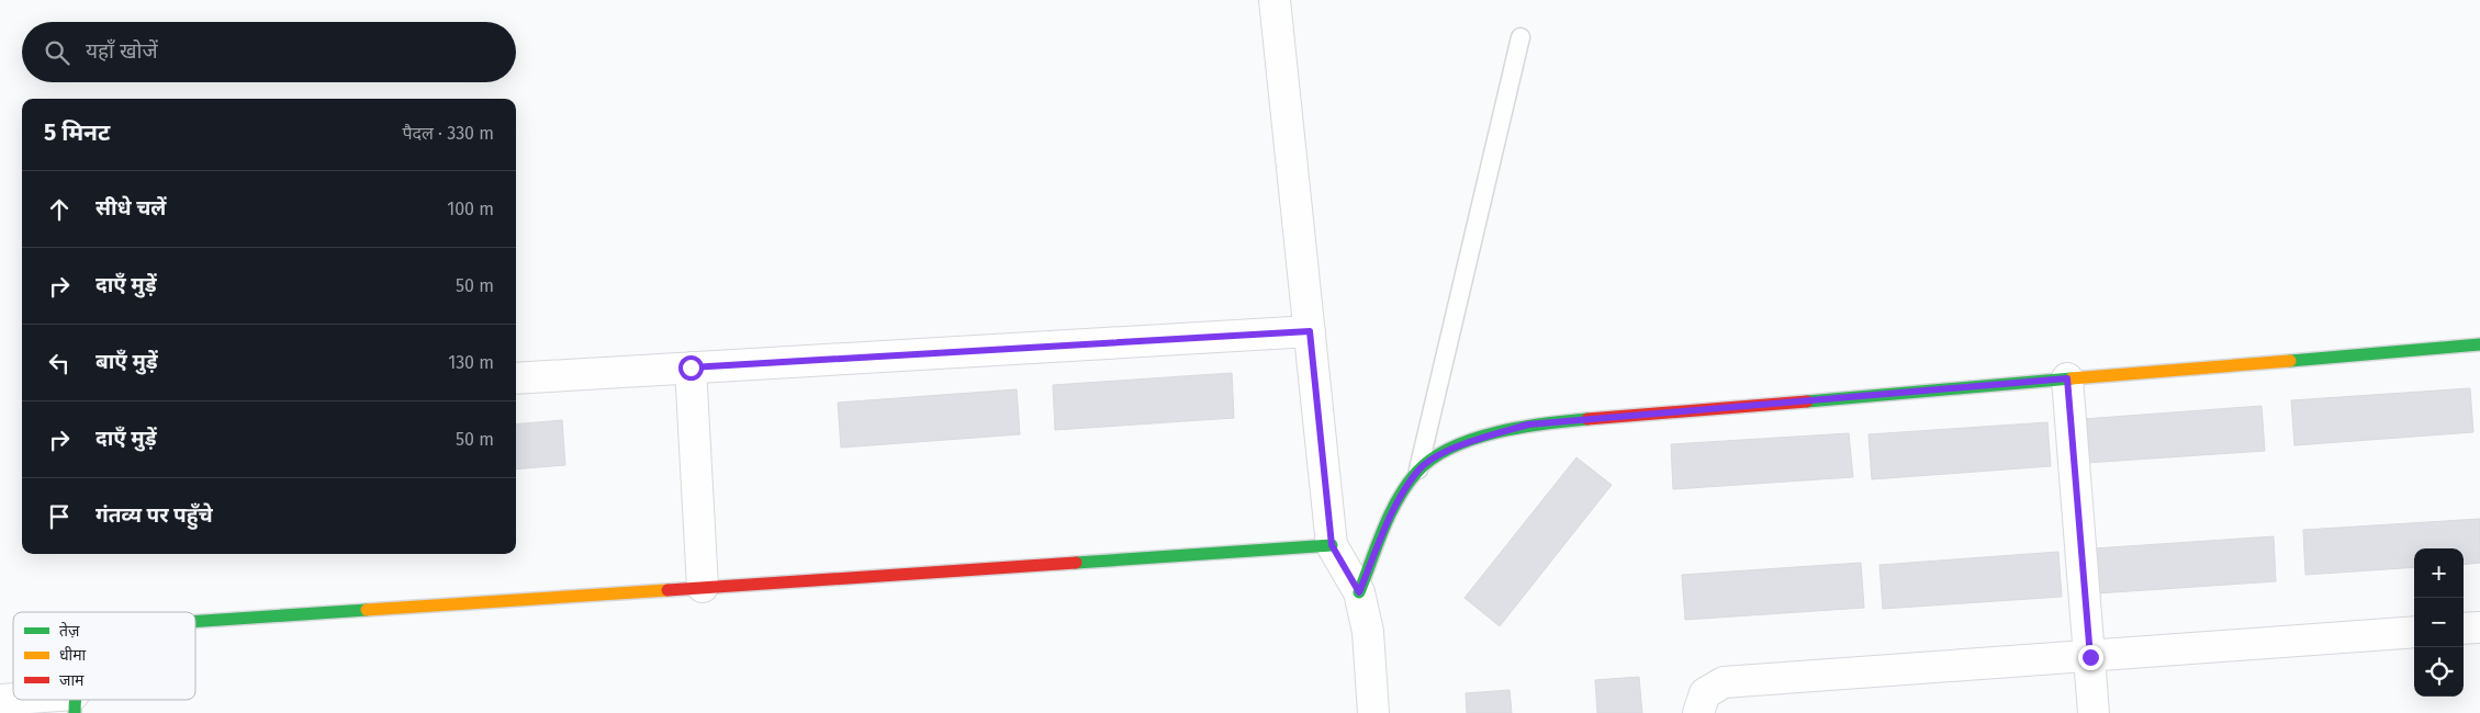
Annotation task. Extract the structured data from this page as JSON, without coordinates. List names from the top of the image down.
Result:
{
  "legend": ["तेज़", "धीमा", "जाम"],
  "page": {
    "search": "यहाँ खोजें",
    "heading": ["5 मिनट", "पैदल · 330 m"],
    "list": [
      ["सीधे चलें", "100 m"],
      ["दाएँ मुड़ें", "50 m"],
      ["बाएँ मुड़ें", "130 m"],
      ["दाएँ मुड़ें", "50 m"],
      "गंतव्य पर पहुँचे"
    ],
    "map_buttons": ["+", "−"]
  }
}
